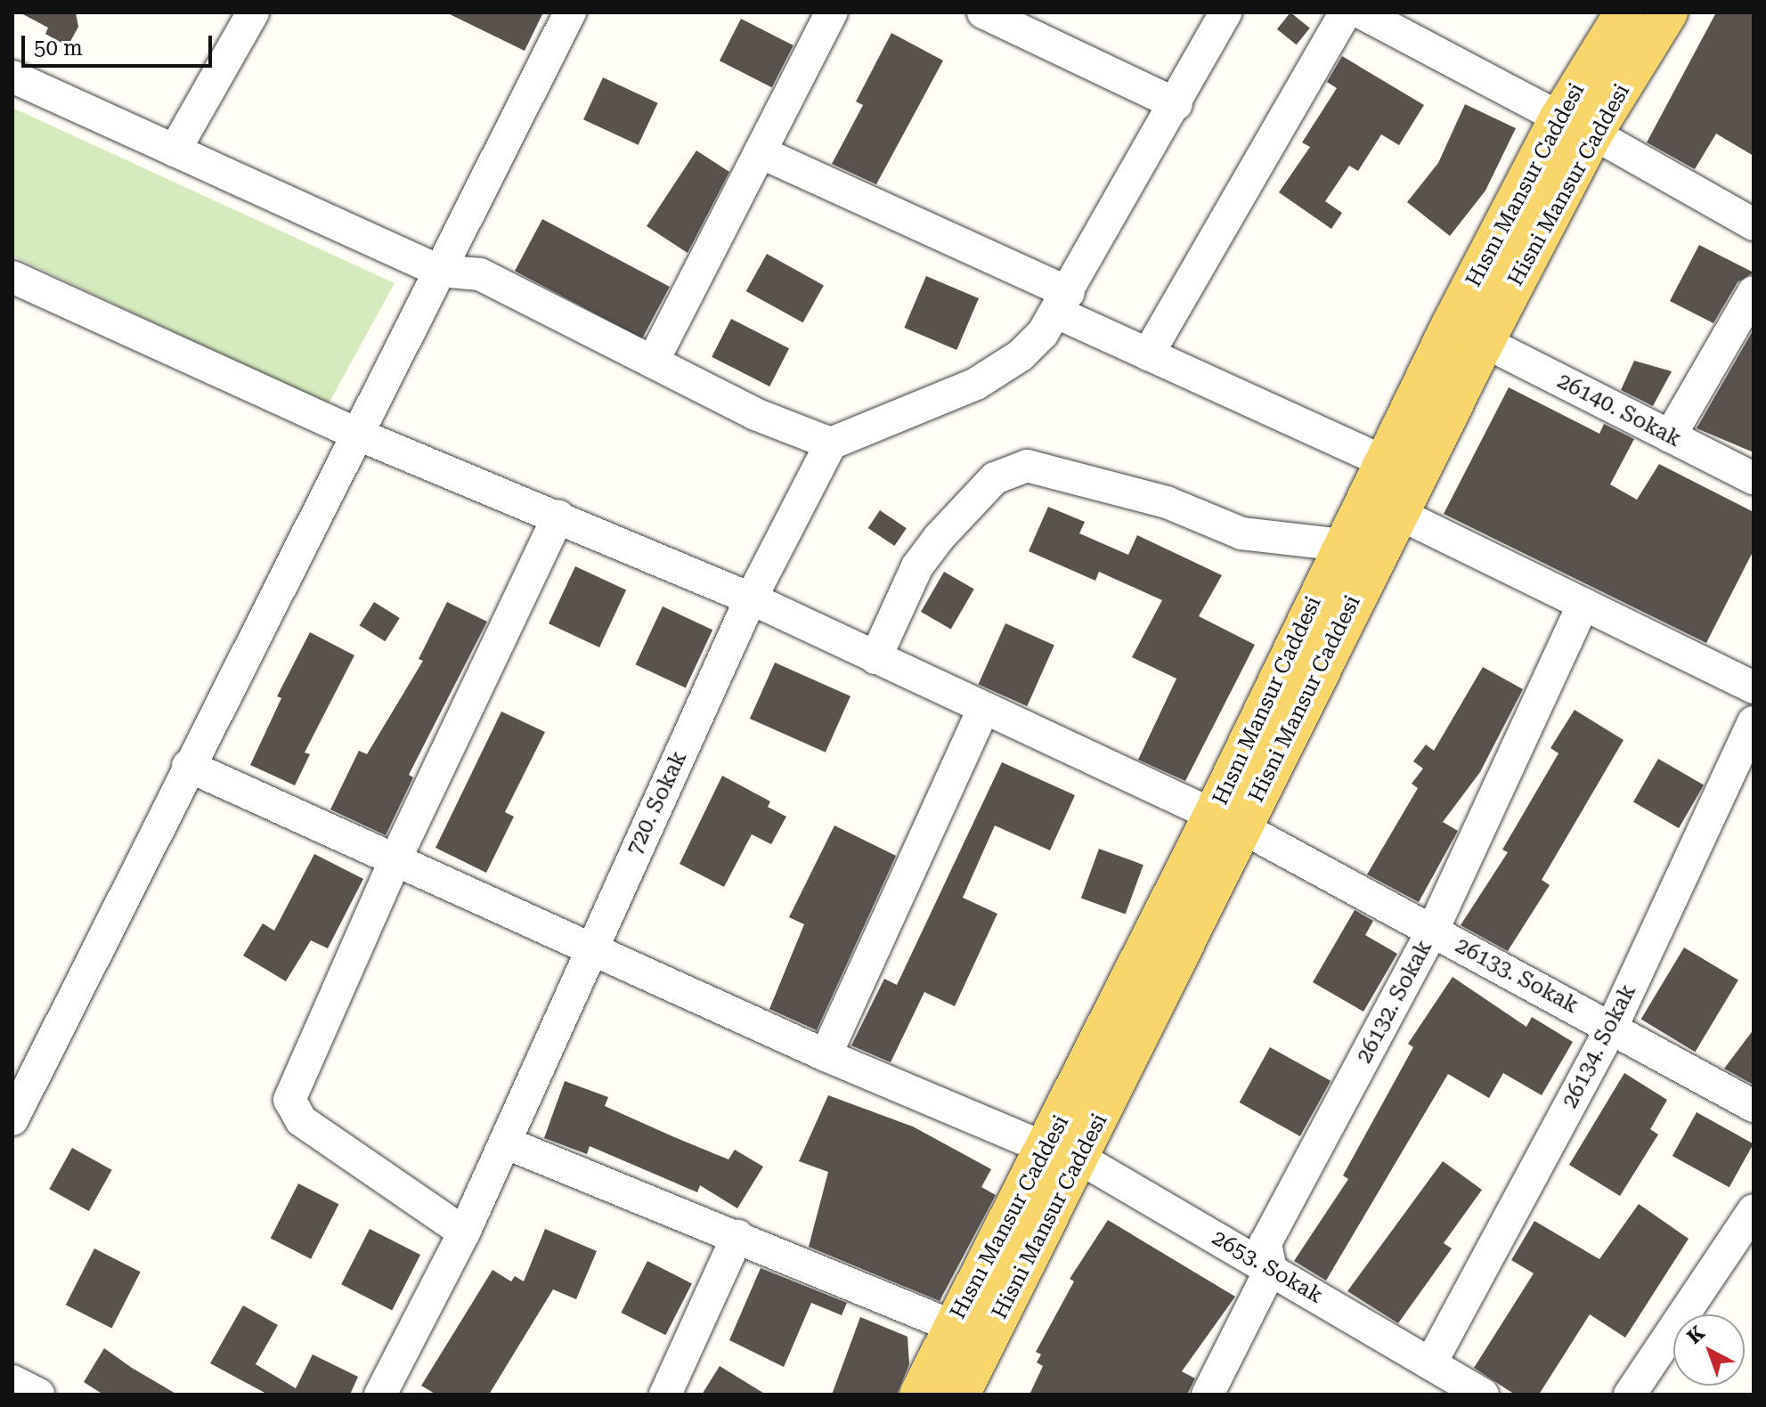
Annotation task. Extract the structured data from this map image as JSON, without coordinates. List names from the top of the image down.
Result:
{
  "streets": {
    "main road": ["Hısnı Mansur Caddesi", "Hisni Mansur Caddesi"],
    "street": [
      "26140. Sokak",
      "720. Sokak",
      "26133. Sokak",
      "26132. Sokak",
      "26134. Sokak",
      "2653. Sokak"
    ]
  },
  "crossings": [
    ["Hısnı Mansur Caddesi", "Hisni Mansur Caddesi"],
    ["Hısnı Mansur Caddesi", "26133. Sokak"],
    ["Hısnı Mansur Caddesi", "2653. Sokak"],
    ["Hisni Mansur Caddesi", "26140. Sokak"],
    ["Hisni Mansur Caddesi", "26133. Sokak"],
    ["Hisni Mansur Caddesi", "2653. Sokak"],
    ["720. Sokak", "26133. Sokak"],
    ["720. Sokak", "2653. Sokak"],
    ["26133. Sokak", "26132. Sokak"],
    ["26133. Sokak", "26134. Sokak"],
    ["26132. Sokak", "2653. Sokak"],
    ["26134. Sokak", "2653. Sokak"]
  ],
  "scale_bar": "50 m",
  "north": "top left"
}
